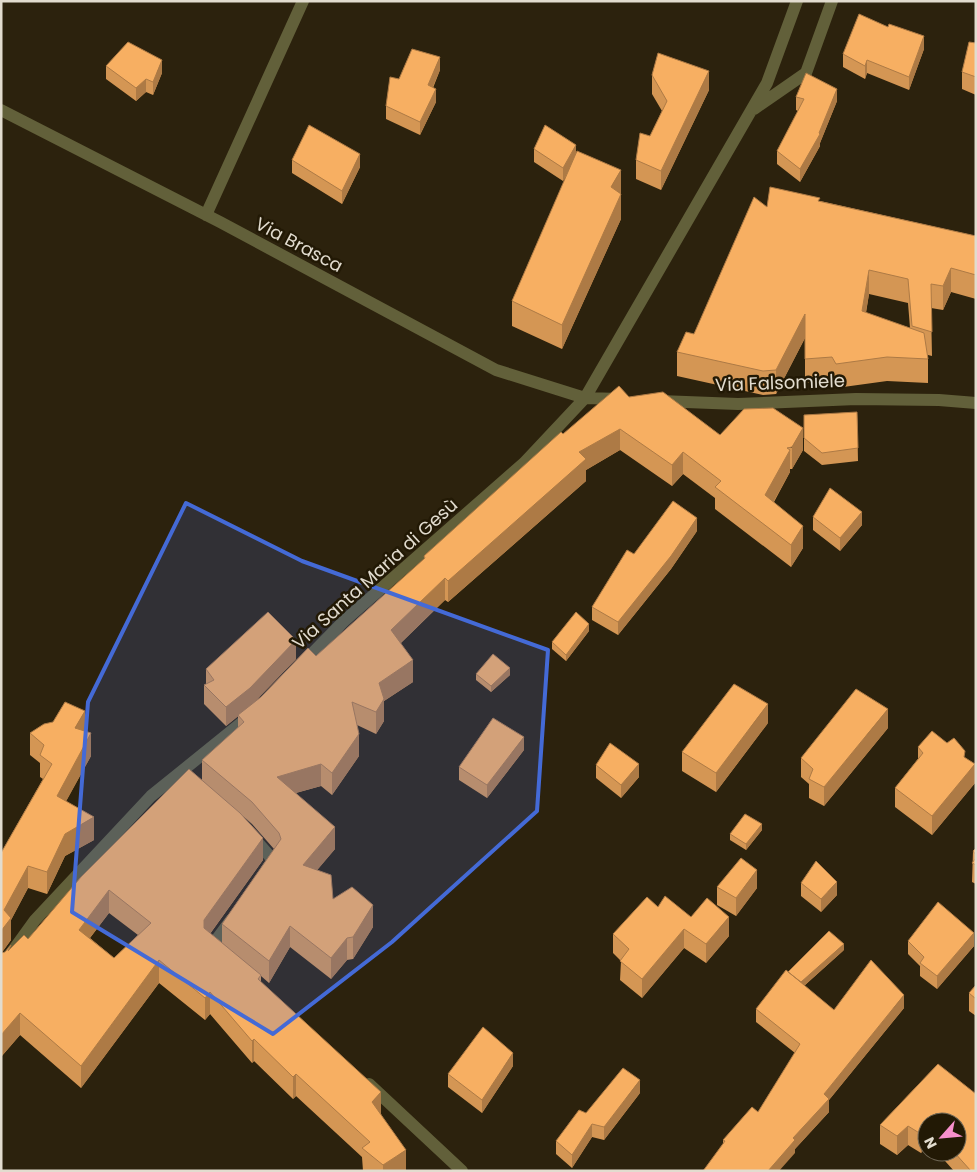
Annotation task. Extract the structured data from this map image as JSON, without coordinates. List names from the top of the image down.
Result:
{
  "streets": {
    "street": ["Via Brasca", "Via Falsomiele", "Via Santa Maria di Gesù"]
  },
  "crossings": [
    ["Via Brasca", "Via Santa Maria di Gesù"]
  ],
  "north": "bottom left"
}
